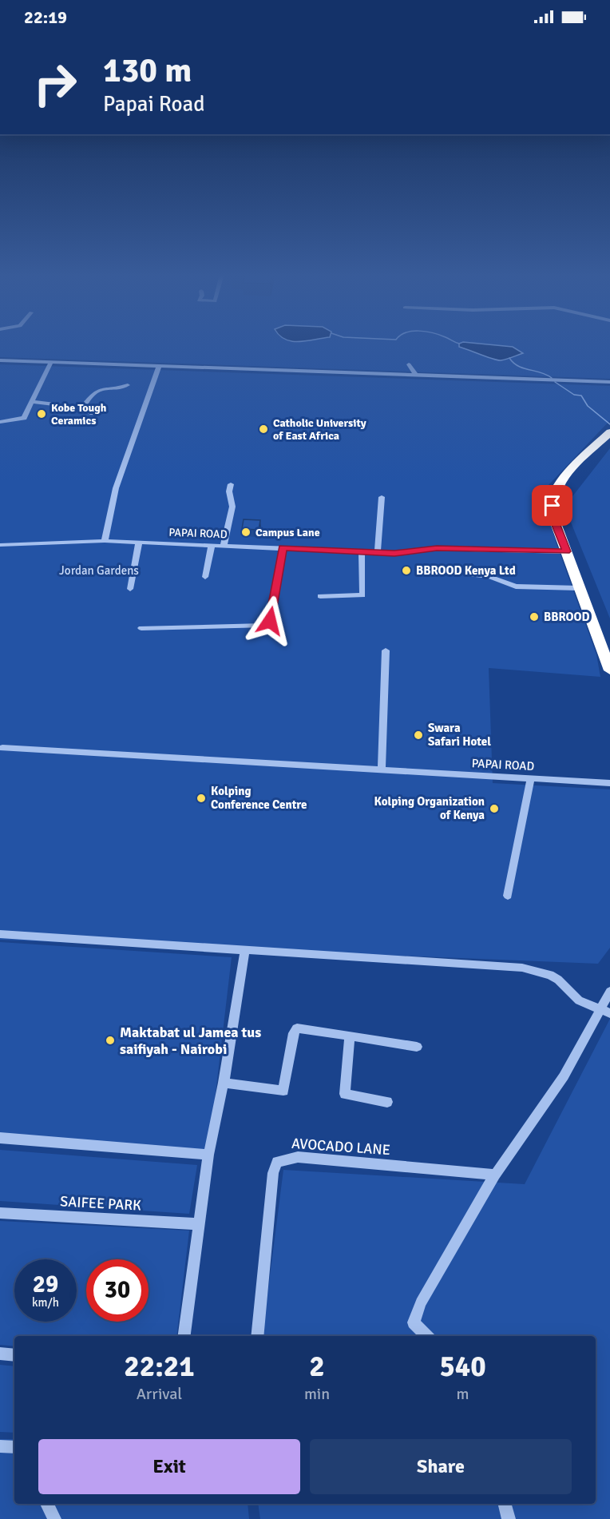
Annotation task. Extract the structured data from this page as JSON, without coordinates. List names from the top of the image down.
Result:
{
  "streets": {
    "street": ["PAPAI ROAD", "AVOCADO LANE", "SAIFEE PARK"]
  },
  "parks": ["Jordan Gardens"],
  "places": [
    "Kobe Tough Ceramics",
    "Catholic University of East Africa",
    "Campus Lane",
    "BBROOD Kenya Ltd",
    "BBROOD",
    "Swara Safari Hotel",
    "Kolping Conference Centre",
    "Kolping Organization of Kenya",
    "Maktabat ul Jamea tus saifiyah - Nairobi"
  ],
  "page": {
    "status": "22:19",
    "turn": ["130 m", "Papai Road"],
    "speed": "29 km/h",
    "limit": "30",
    "eta": [
      "22:21",
      "Arrival",
      "2",
      "min",
      "540",
      "m"
    ],
    "buttons": ["Exit", "Share"]
  }
}
